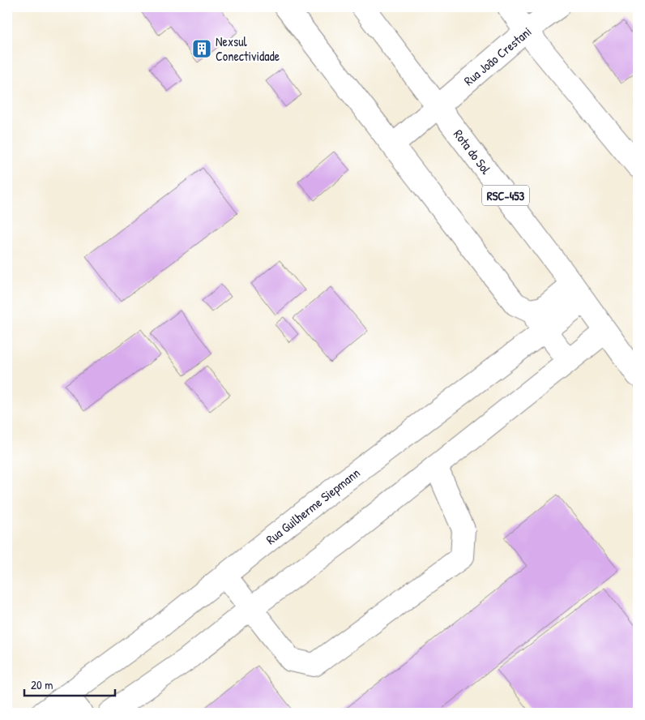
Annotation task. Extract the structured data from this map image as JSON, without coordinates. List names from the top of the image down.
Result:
{
  "streets": {
    "main road": [
      "Rua João Crestani",
      "Rota do Sol",
      "RSC-453",
      "Rua Guilherme Siepmann"
    ]
  },
  "crossings": [
    ["Rua João Crestani", "Rota do Sol"],
    ["Rota do Sol", "Rua Guilherme Siepmann"]
  ],
  "places": {
    "building": ["Nexsul Conectividade"]
  },
  "scale_bar": "20 m"
}
